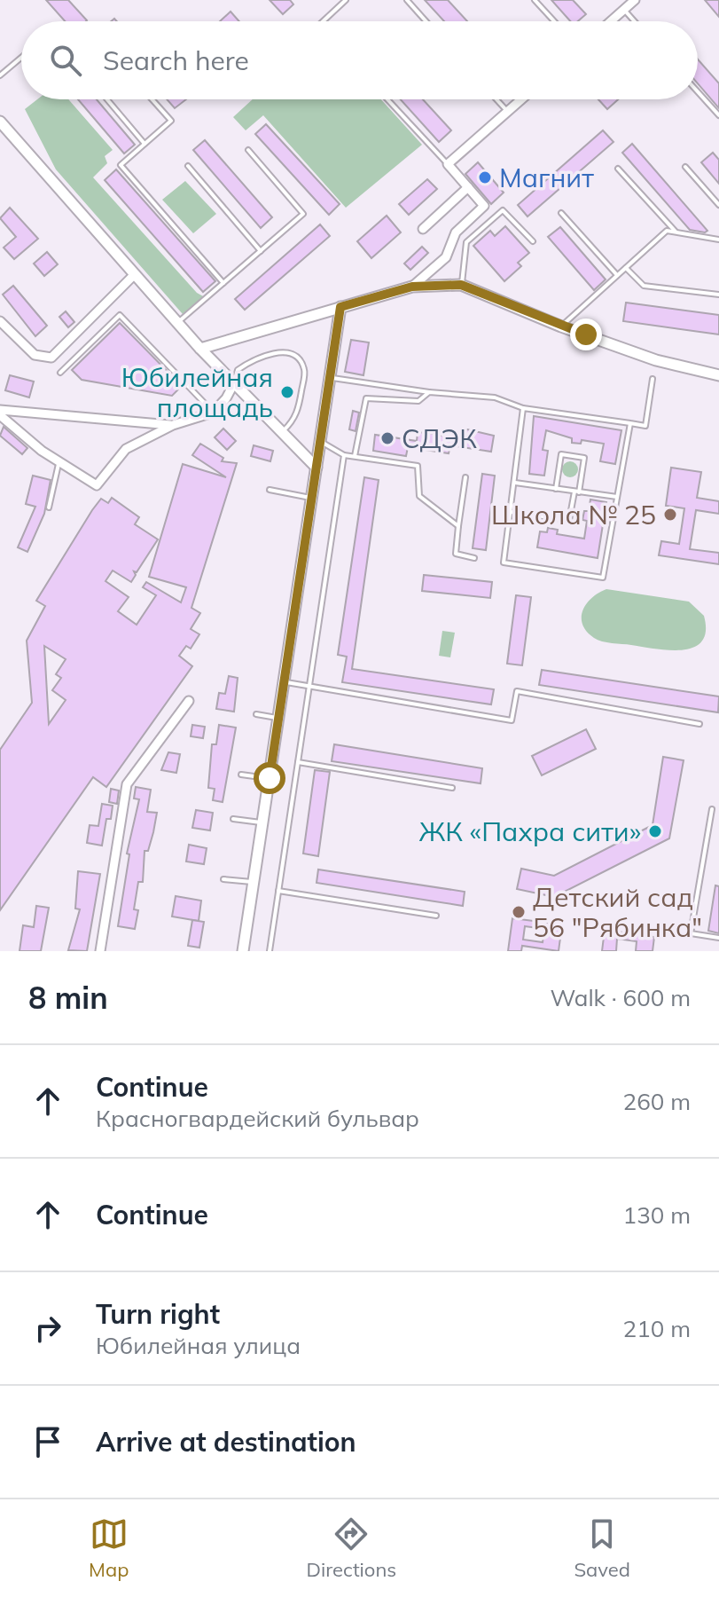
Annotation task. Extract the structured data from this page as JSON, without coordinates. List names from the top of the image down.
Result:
{
  "places": [
    "Магнит",
    "Юбилейная площадь",
    "СДЭК",
    "Школа № 25",
    "ЖК «Пахра сити»",
    "Детский сад 56 \"Рябинка\""
  ],
  "page": {
    "search": "Search here",
    "heading": ["8 min", "Walk · 600 m"],
    "list": [
      ["Continue", "Красногвардейский бульвар", "260 m"],
      ["Continue", "130 m"],
      ["Turn right", "Юбилейная улица", "210 m"],
      "Arrive at destination"
    ],
    "nav": ["Map", "Directions", "Saved"]
  }
}
